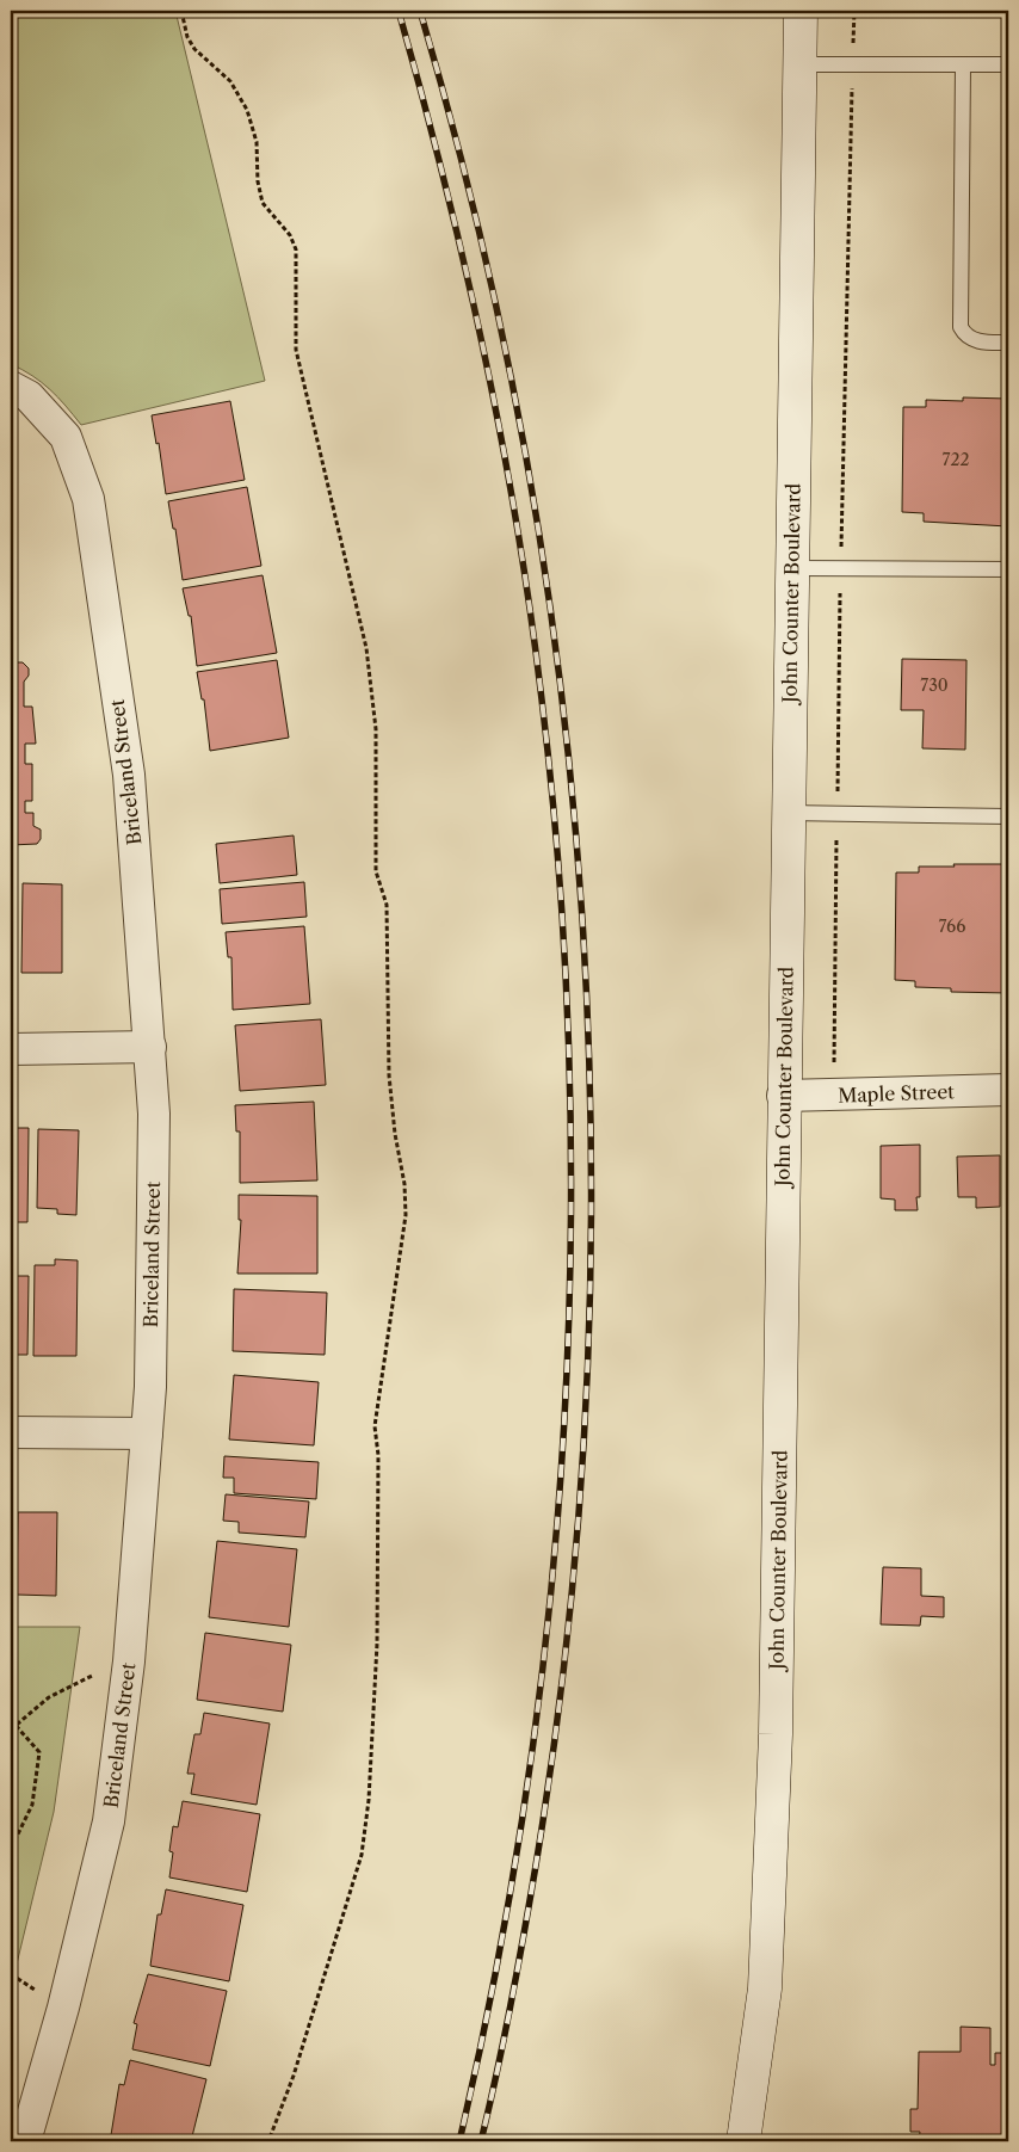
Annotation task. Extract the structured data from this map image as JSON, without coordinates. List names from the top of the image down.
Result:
{
  "streets": {
    "main road": ["John Counter Boulevard"],
    "street": ["Briceland Street", "Maple Street"]
  },
  "crossings": [
    ["John Counter Boulevard", "Maple Street"]
  ],
  "house_numbers": ["722", "730", "766"]
}
